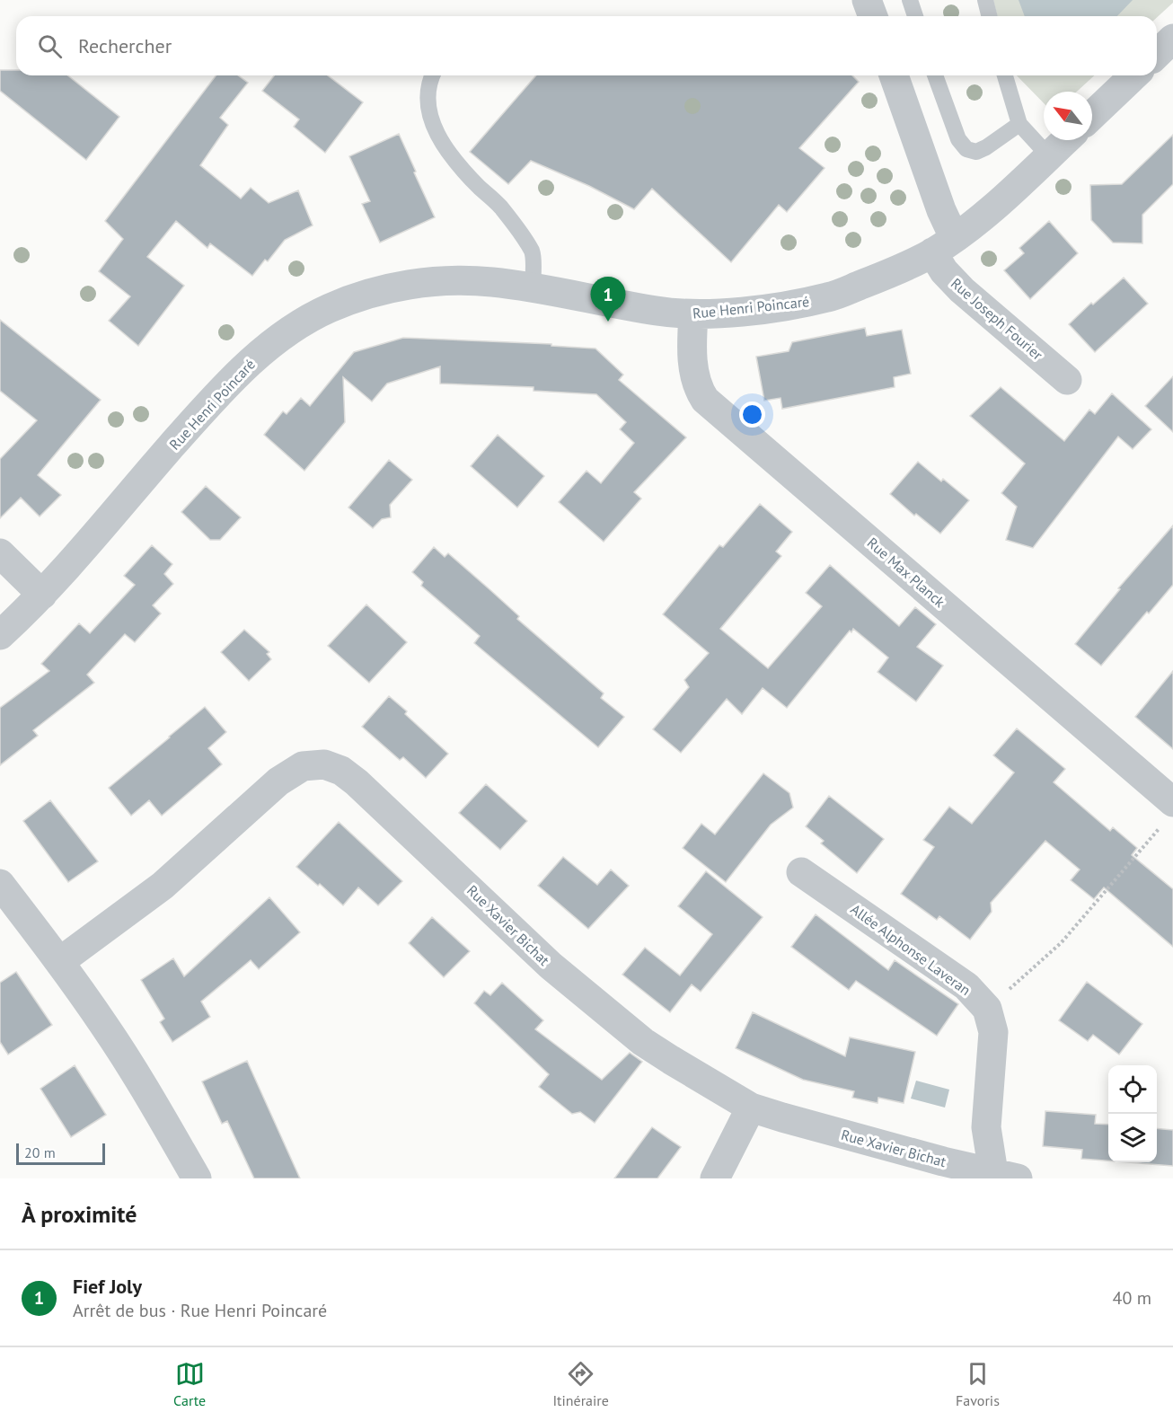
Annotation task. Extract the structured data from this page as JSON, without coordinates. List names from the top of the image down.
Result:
{
  "streets": {
    "street": [
      "Rue Henri Poincaré",
      "Rue Joseph Fourier",
      "Rue Max Planck",
      "Rue Xavier Bichat",
      "Allée Alphonse Laveran"
    ]
  },
  "crossings": [
    ["Rue Henri Poincaré", "Rue Joseph Fourier"],
    ["Rue Henri Poincaré", "Rue Max Planck"],
    ["Rue Xavier Bichat", "Allée Alphonse Laveran"]
  ],
  "scale_bar": "20 m",
  "north": "top left",
  "page": {
    "search": "Rechercher",
    "pins": "1",
    "scale": "20 m",
    "heading": "À proximité",
    "list": [
      {
        "mark": "1",
        "name": "Fief Joly",
        "note": "Arrêt de bus · Rue Henri Poincaré",
        "value": "40 m"
      }
    ],
    "nav": ["Carte", "Itinéraire", "Favoris"]
  }
}
